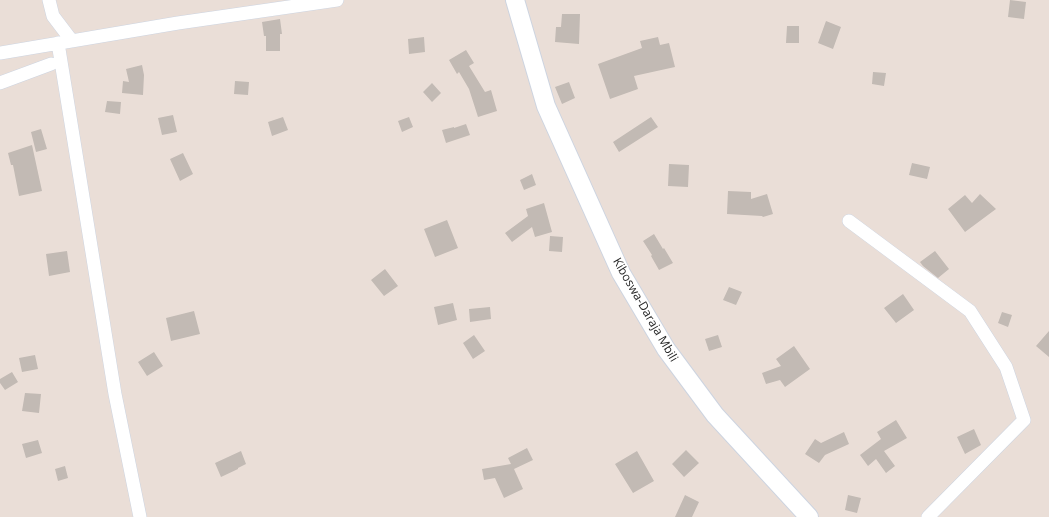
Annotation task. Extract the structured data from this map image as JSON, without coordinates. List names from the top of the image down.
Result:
{
  "streets": {
    "main road": ["Kiboswa-Daraja Mbili"]
  }
}
